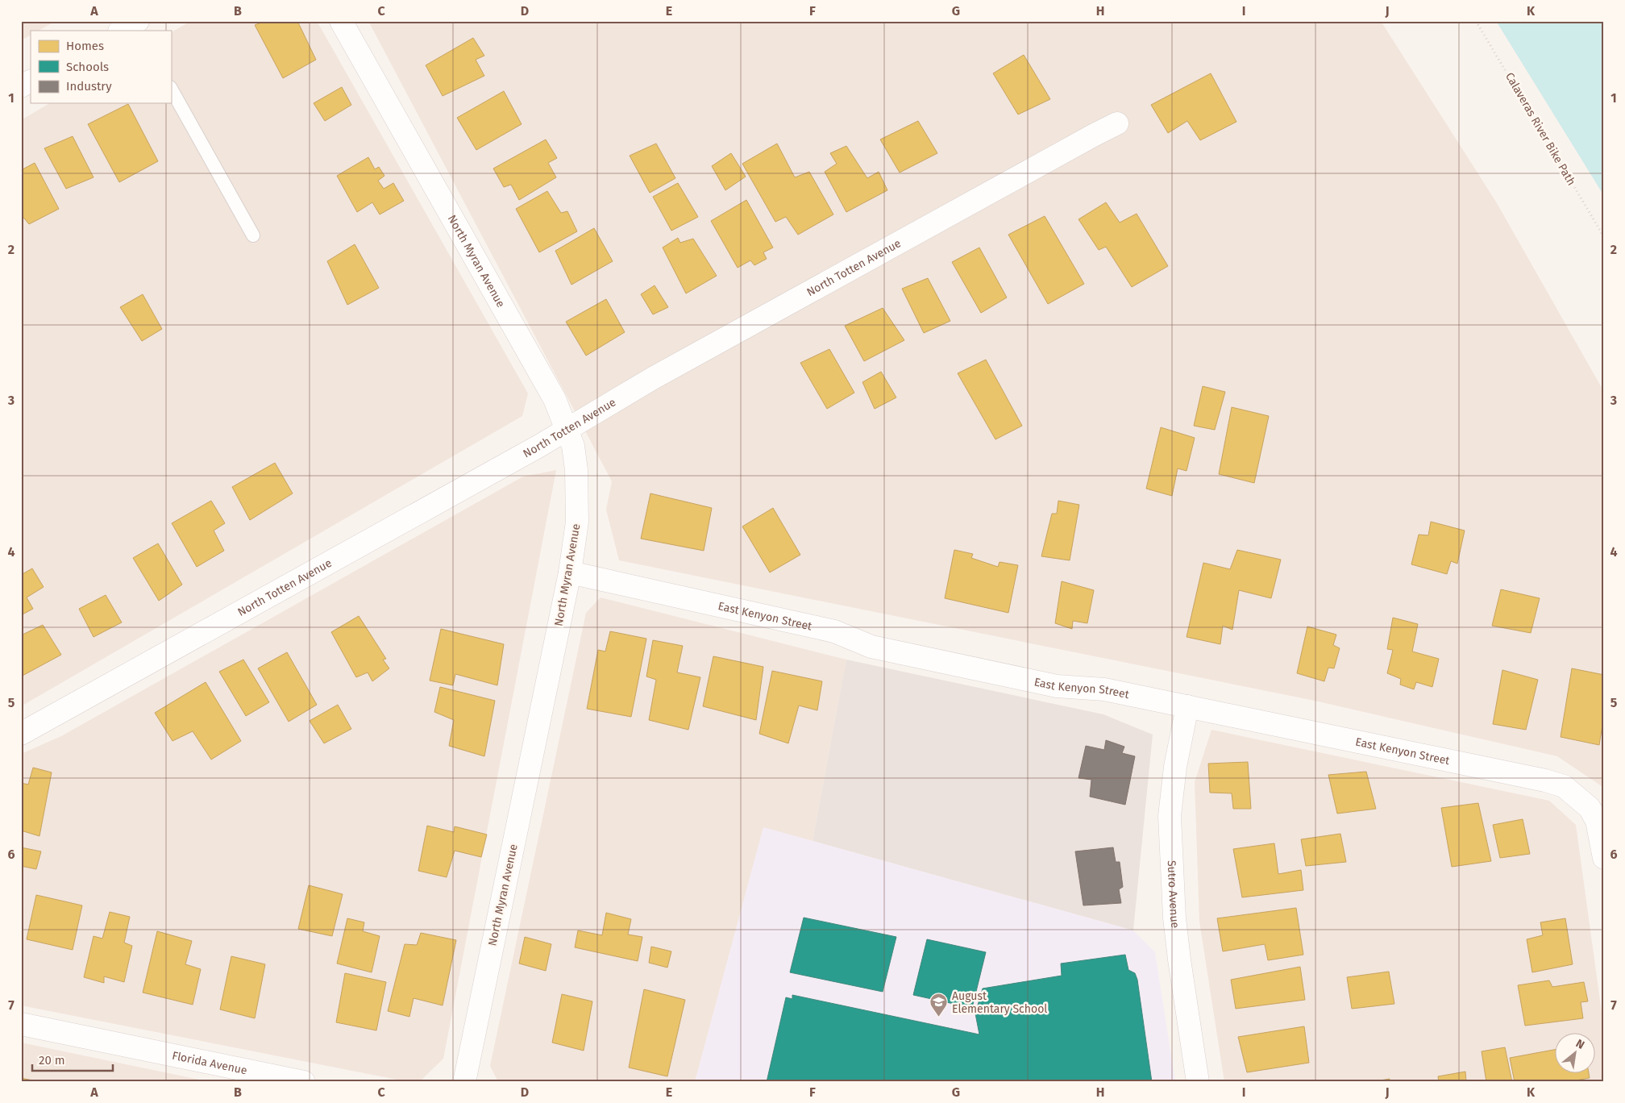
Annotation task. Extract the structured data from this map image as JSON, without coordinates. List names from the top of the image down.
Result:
{
  "streets": {
    "street": [
      "North Myran Avenue",
      "North Totten Avenue",
      "East Kenyon Street",
      "Sutro Avenue",
      "Florida Avenue"
    ],
    "path": ["Calaveras River Bike Path"]
  },
  "crossings": [
    ["North Myran Avenue", "North Totten Avenue"],
    ["North Myran Avenue", "East Kenyon Street"],
    ["East Kenyon Street", "Sutro Avenue"]
  ],
  "places": {
    "school or university": ["August Elementary School"]
  },
  "legend": ["Homes", "Schools", "Industry"],
  "scale_bar": "20 m",
  "north": "top right",
  "grid": {
    "columns": [
      "A",
      "B",
      "C",
      "D",
      "E",
      "F",
      "G",
      "H",
      "I",
      "J",
      "K"
    ],
    "rows": [
      "1",
      "2",
      "3",
      "4",
      "5",
      "6",
      "7"
    ]
  }
}
